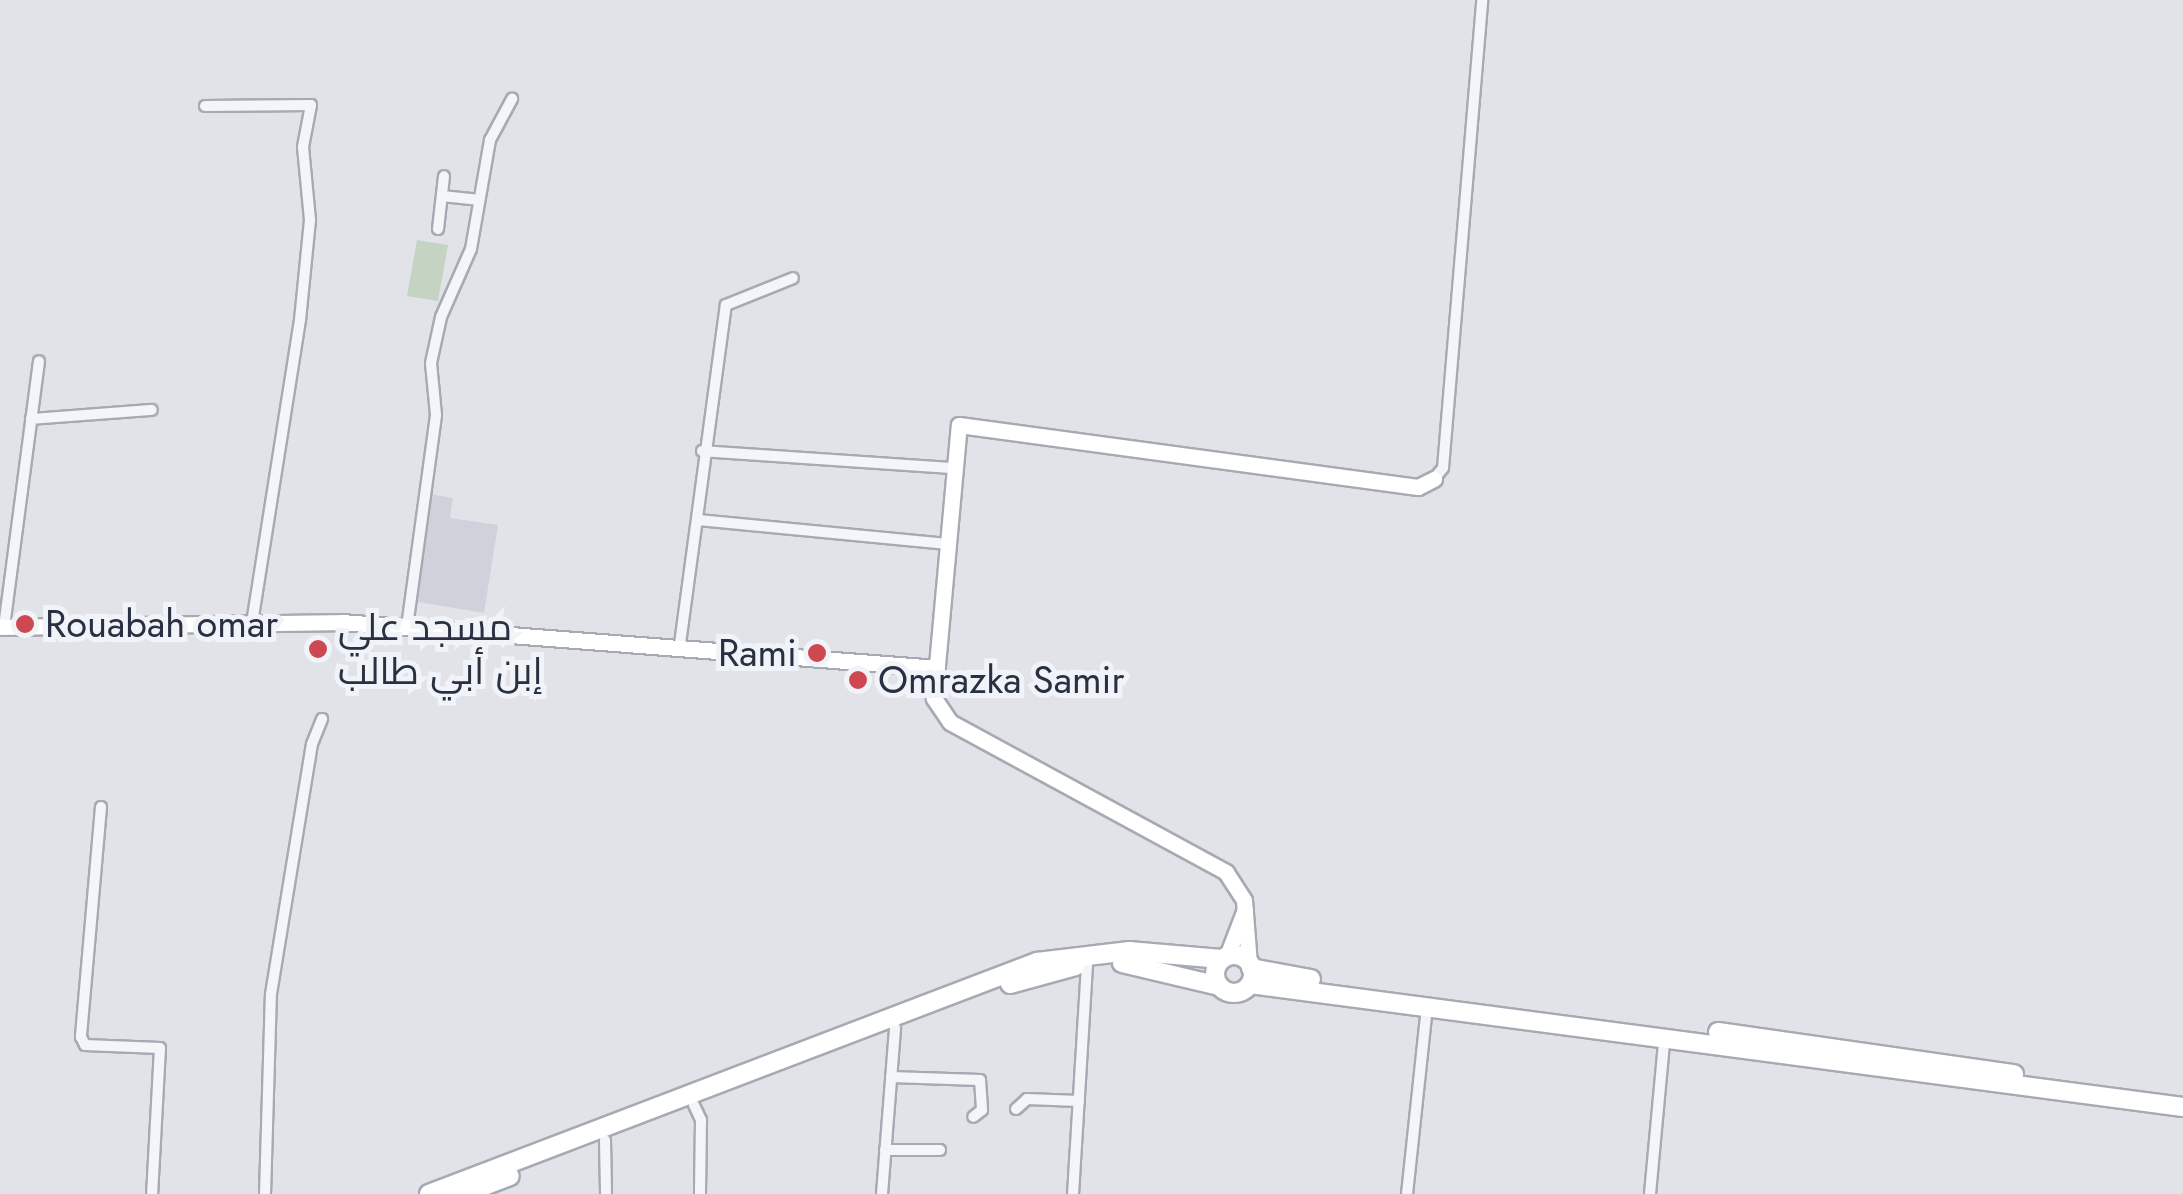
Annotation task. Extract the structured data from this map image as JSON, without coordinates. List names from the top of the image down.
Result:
{
  "places": [
    "Rouabah omar",
    "مسجد علي إبن أبي طالب",
    "Rami",
    "Omrazka Samir"
  ]
}
